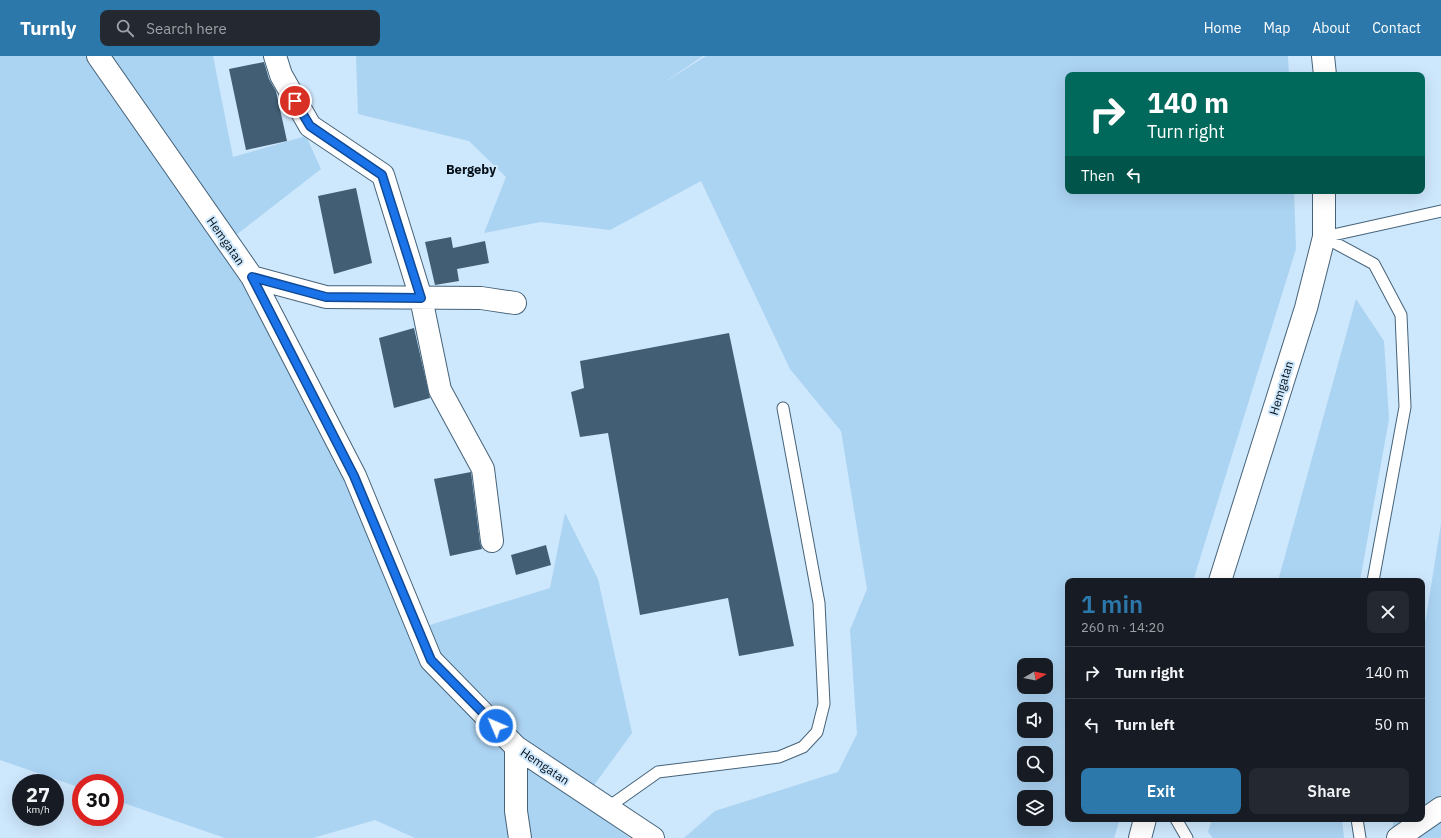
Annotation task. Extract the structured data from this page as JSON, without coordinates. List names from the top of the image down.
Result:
{
  "streets": {
    "street": ["Hemgatan"]
  },
  "districts": ["Bergeby"],
  "north": "right",
  "page": {
    "header": "Turnly",
    "search": "Search here",
    "nav": [
      "Home",
      "Map",
      "About",
      "Contact"
    ],
    "turn": ["140 m", "Turn right"],
    "then": "Then",
    "heading": ["1 min", "260 m · 14:20"],
    "list": [
      {
        "name": "Turn right",
        "value": "140 m"
      },
      {
        "name": "Turn left",
        "value": "50 m"
      }
    ],
    "buttons": ["Exit", "Share"],
    "speed": "27 km/h",
    "limit": "30"
  }
}
